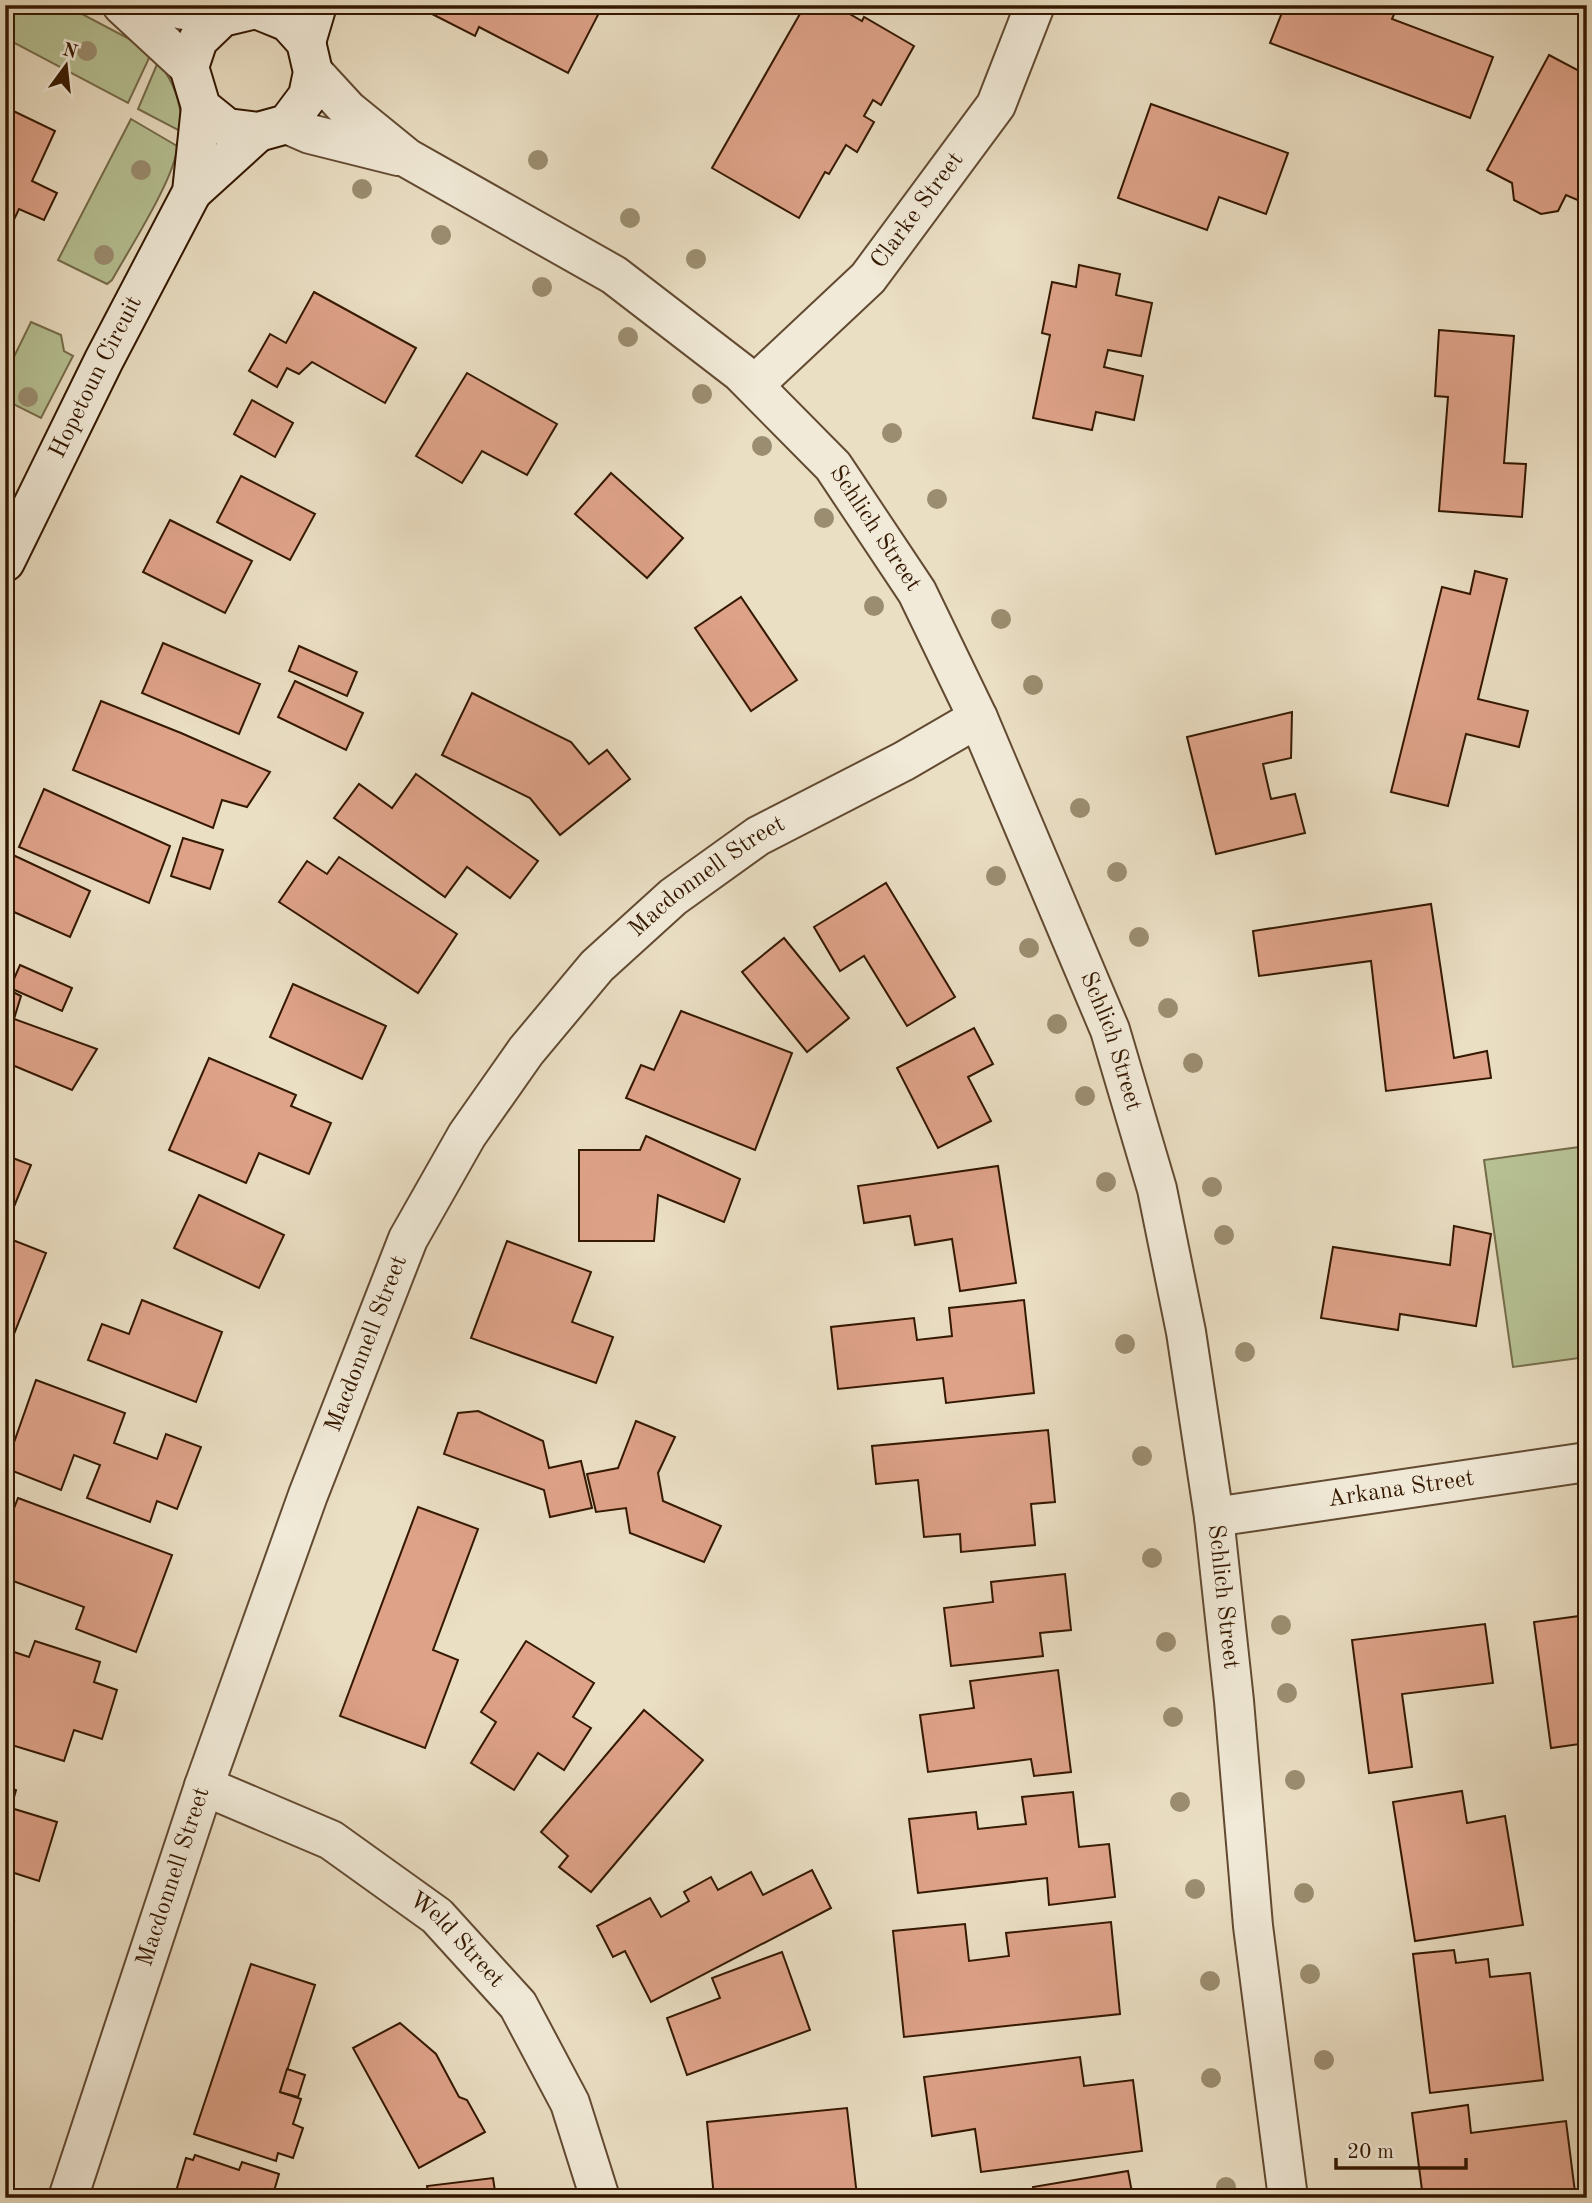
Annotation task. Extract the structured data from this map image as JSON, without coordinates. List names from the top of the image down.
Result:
{
  "streets": {
    "street": [
      "Clarke Street",
      "Hopetoun Circuit",
      "Schlich Street",
      "Macdonnell Street",
      "Arkana Street",
      "Weld Street"
    ]
  },
  "crossings": [
    ["Clarke Street", "Schlich Street"],
    ["Hopetoun Circuit", "Schlich Street"],
    ["Schlich Street", "Macdonnell Street"],
    ["Schlich Street", "Arkana Street"],
    ["Macdonnell Street", "Weld Street"]
  ],
  "scale_bar": "20 m",
  "north": "top"
}
